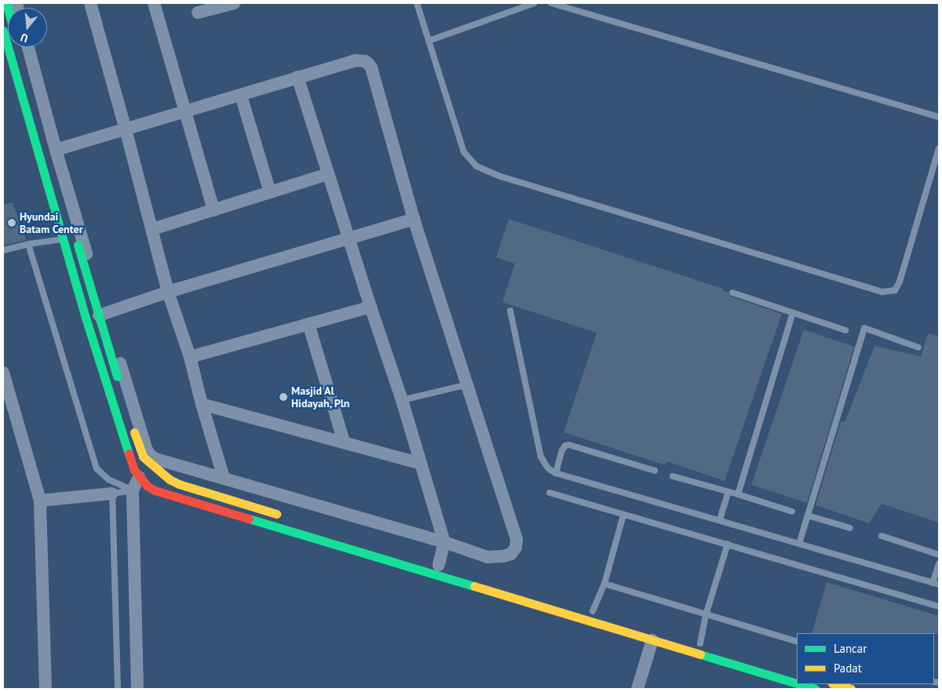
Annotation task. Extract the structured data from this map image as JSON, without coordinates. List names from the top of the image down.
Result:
{
  "places": ["Hyundai Batam Center", "Masjid Al Hidayah, Pln"],
  "legend": ["Lancar", "Padat"],
  "north": "bottom"
}
